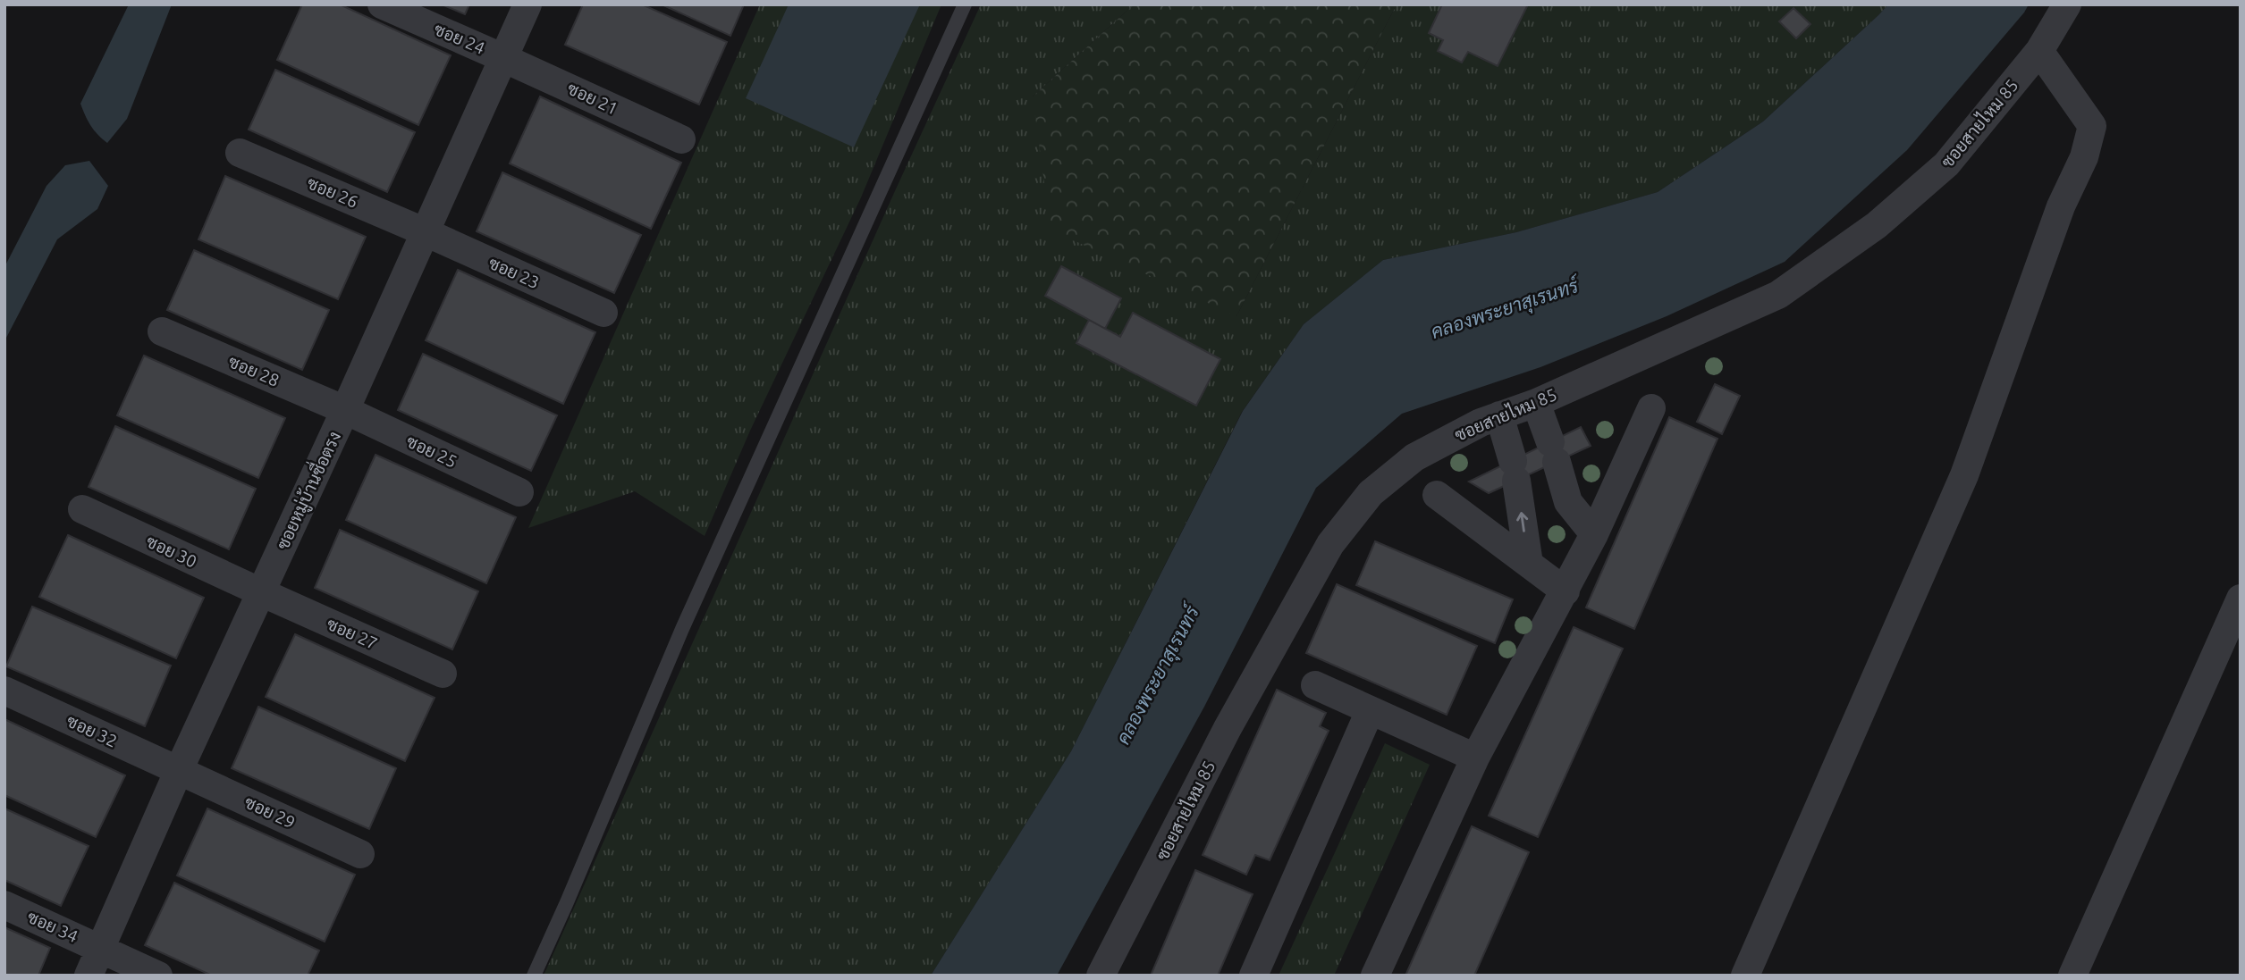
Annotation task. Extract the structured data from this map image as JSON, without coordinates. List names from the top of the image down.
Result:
{
  "streets": {
    "street": [
      "ซอย 24",
      "ซอย 21",
      "ซอยสายไหม 85",
      "ซอย 26",
      "ซอย 23",
      "ซอย 28",
      "ซอย 25",
      "ซอยหมู่บ้านซื่อตรง",
      "ซอย 30",
      "ซอย 27",
      "ซอย 32",
      "ซอย 29",
      "ซอย 34"
    ]
  },
  "crossings": [
    ["ซอย 24", "ซอย 21"],
    ["ซอย 24", "ซอยหมู่บ้านซื่อตรง"],
    ["ซอย 21", "ซอยหมู่บ้านซื่อตรง"],
    ["ซอย 26", "ซอย 23"],
    ["ซอย 26", "ซอยหมู่บ้านซื่อตรง"],
    ["ซอย 23", "ซอยหมู่บ้านซื่อตรง"],
    ["ซอย 28", "ซอย 25"],
    ["ซอย 28", "ซอยหมู่บ้านซื่อตรง"],
    ["ซอย 25", "ซอยหมู่บ้านซื่อตรง"],
    ["ซอยหมู่บ้านซื่อตรง", "ซอย 30"],
    ["ซอยหมู่บ้านซื่อตรง", "ซอย 27"],
    ["ซอยหมู่บ้านซื่อตรง", "ซอย 32"],
    ["ซอยหมู่บ้านซื่อตรง", "ซอย 29"],
    ["ซอยหมู่บ้านซื่อตรง", "ซอย 34"],
    ["ซอย 30", "ซอย 27"],
    ["ซอย 32", "ซอย 29"]
  ],
  "water": ["คลองพระยาสุเรนทร์"]
}
